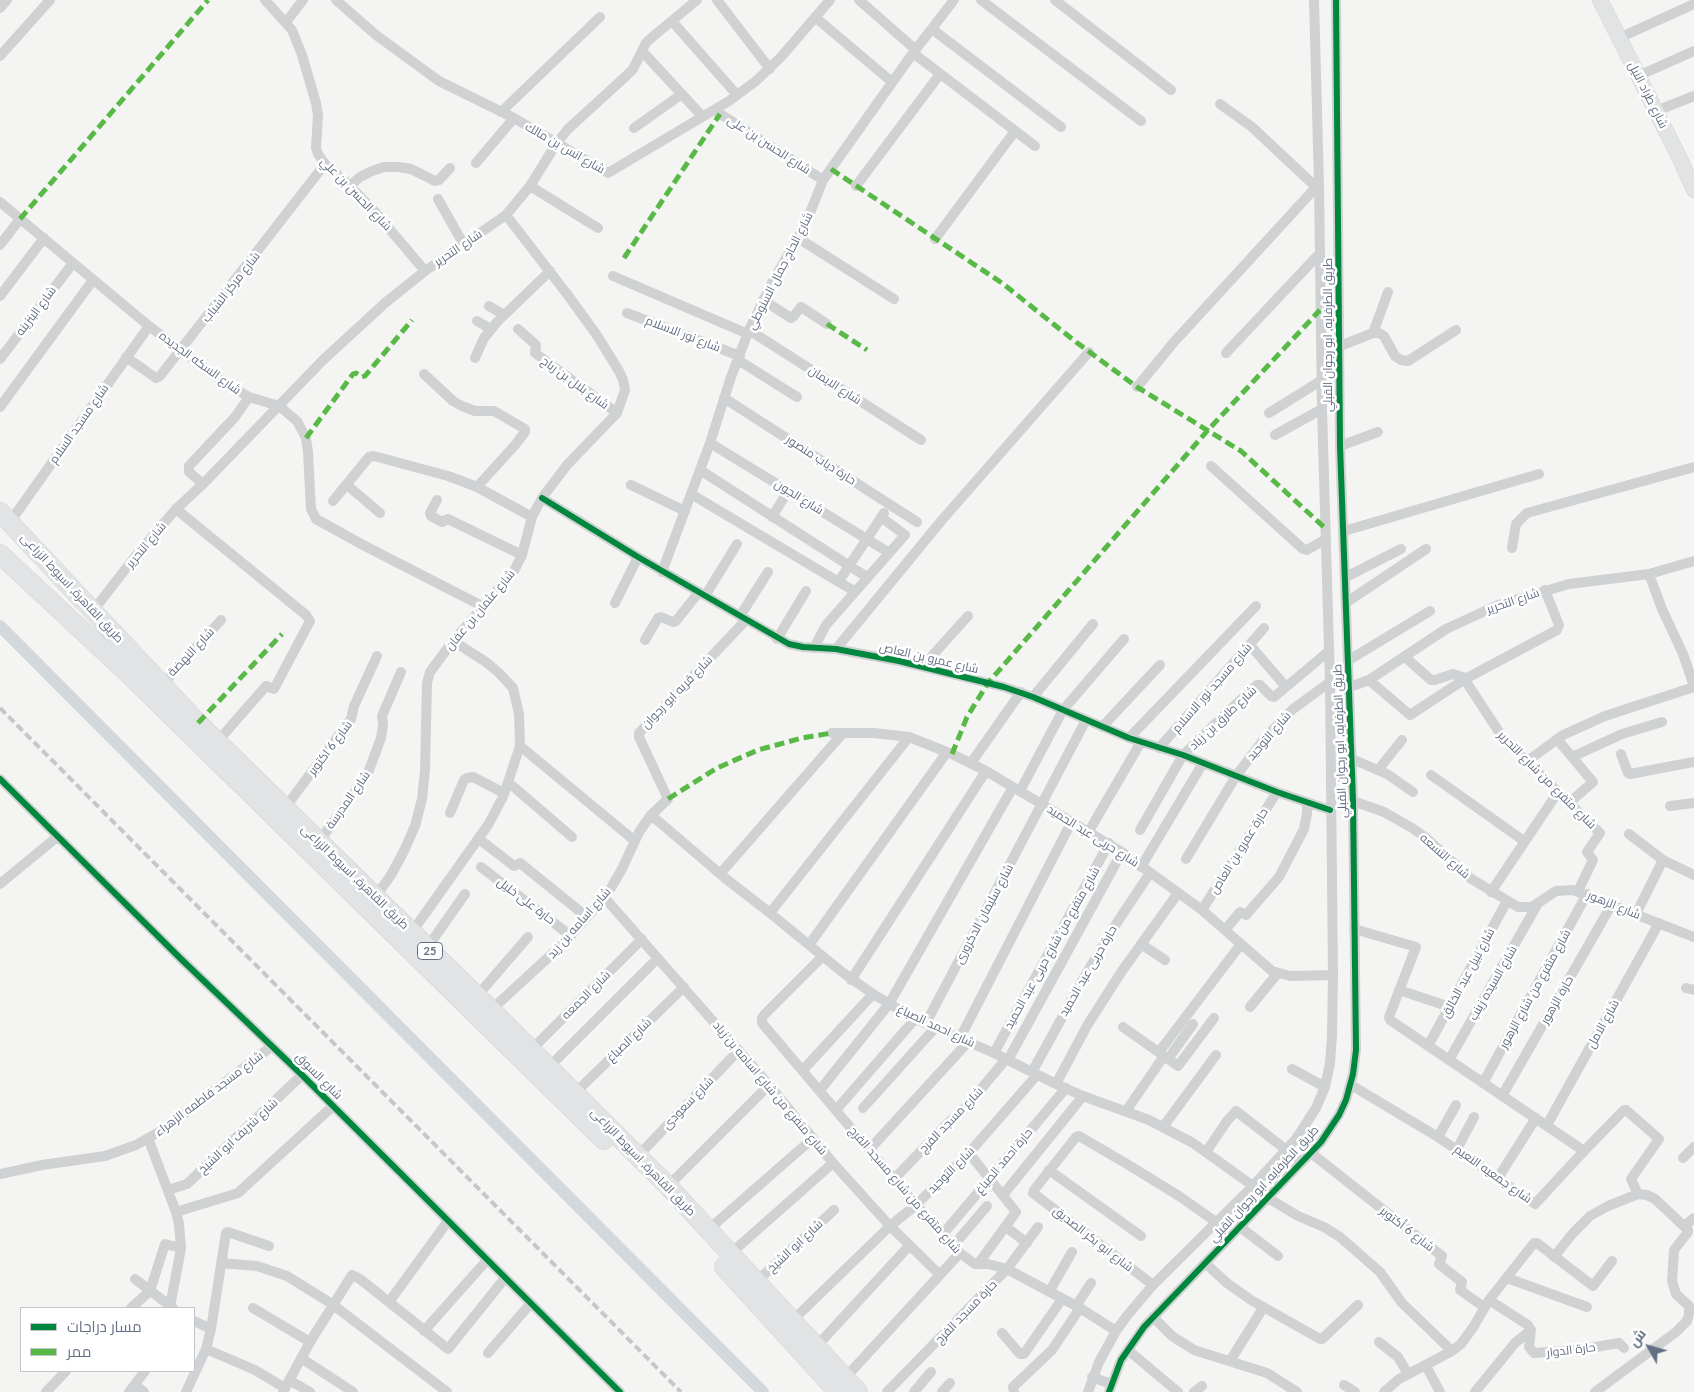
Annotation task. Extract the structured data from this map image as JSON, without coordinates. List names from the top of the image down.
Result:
{
  "streets": {
    "highway": ["طريق القاهرة, اسيوط الزراعى", "25"],
    "street": [
      "شارع طراد النيل",
      "شارع الحسن بن على",
      "شارع انس بن مالك",
      "شارع الحسن بن علي",
      "شارع التحرير",
      "شارع الحاج جمال السنوطي",
      "شارع مركز الشباب",
      "شارع البنزينه",
      "شارع نور الاسلام",
      "طريق الطرفايه, ابو رجوان القبلي",
      "شارع السكه الجديده",
      "شارع بلال بن رباح",
      "شارع الايمان",
      "شارع مسجد السلام",
      "حارة دياب منصور",
      "شارع الجون",
      "شارع عثمان بن عفان",
      "شارع النهضة",
      "شارع عمرو بن العاص",
      "شارع مسجد نور الاسلام",
      "شارع قريه ابو رجوان",
      "شارع طارق بن زياد",
      "شارع التوحيد",
      "شارع 6 اكتوبر",
      "شارع متفرع من شارع التحرير",
      "شارع المدرسة",
      "شارع حربى عبد الحميد",
      "حارة عمرو بن العاص",
      "شارع التسعه",
      "حارة على خليل",
      "شارع الزهور",
      "شارع سليمان الدكرورى",
      "شارع اسامه بن زيد",
      "شارع متفرع من شارع حربى عبد الحميد",
      "حارة حربى عبد الحميد",
      "شارع نبيل عبد الخالق",
      "شارع السيده زينب",
      "شارع متفرع من شارع الزهور",
      "شارع الجمعه",
      "حارة الزهور",
      "شارع الامل",
      "شارع احمد الصباغ",
      "شارع الصباغ",
      "شارع السوق",
      "شارع متفرع من شارع اسامه بن زياد",
      "شارع مسجد فاطمه الزهراء",
      "شارع سعودى",
      "شارع مسجد الفرج",
      "شارع شريف ابو الشيخ",
      "حارة احمد الصباغ",
      "شارع جمعيه النعيم",
      "شارع متفرع من شارع مسجد الفرج",
      "شارع 6 أكتوبر",
      "شارع ابو بكر الصديق",
      "شارع ابو الشيخ",
      "حارة مسجد الفرج",
      "حارة الدوار"
    ]
  },
  "crossings": [
    ["شارع الحسن بن على", "شارع انس بن مالك"],
    ["شارع الحسن بن على", "شارع الحاج جمال السنوطي"],
    ["شارع انس بن مالك", "شارع التحرير"],
    ["شارع الحسن بن علي", "شارع التحرير"],
    ["شارع الحسن بن علي", "شارع مركز الشباب"],
    ["شارع التحرير", "طريق الطرفايه, ابو رجوان القبلي"],
    ["شارع التحرير", "شارع السكه الجديده"],
    ["شارع التحرير", "طريق القاهرة, اسيوط الزراعى"],
    ["شارع التحرير", "شارع عثمان بن عفان"],
    ["شارع الحاج جمال السنوطي", "شارع نور الاسلام"],
    ["شارع الحاج جمال السنوطي", "شارع الايمان"],
    ["شارع الحاج جمال السنوطي", "حارة دياب منصور"],
    ["شارع الحاج جمال السنوطي", "شارع الجون"],
    ["شارع الحاج جمال السنوطي", "شارع عمرو بن العاص"],
    ["شارع مركز الشباب", "شارع السكه الجديده"],
    ["شارع مركز الشباب", "شارع مسجد السلام"],
    ["شارع البنزينه", "شارع السكه الجديده"],
    ["طريق الطرفايه, ابو رجوان القبلي", "شارع عمرو بن العاص"],
    ["طريق الطرفايه, ابو رجوان القبلي", "شارع طارق بن زياد"],
    ["طريق الطرفايه, ابو رجوان القبلي", "شارع التوحيد"],
    ["طريق الطرفايه, ابو رجوان القبلي", "شارع التسعه"],
    ["طريق الطرفايه, ابو رجوان القبلي", "شارع احمد الصباغ"],
    ["طريق الطرفايه, ابو رجوان القبلي", "شارع جمعيه النعيم"],
    ["طريق الطرفايه, ابو رجوان القبلي", "شارع متفرع من شارع مسجد الفرج"],
    ["طريق الطرفايه, ابو رجوان القبلي", "شارع 6 أكتوبر"],
    ["طريق الطرفايه, ابو رجوان القبلي", "شارع ابو بكر الصديق"],
    ["شارع السكه الجديده", "شارع مسجد السلام"],
    ["شارع السكه الجديده", "شارع عثمان بن عفان"],
    ["شارع بلال بن رباح", "شارع عثمان بن عفان"],
    ["شارع مسجد السلام", "طريق القاهرة, اسيوط الزراعى"],
    ["طريق القاهرة, اسيوط الزراعى", "شارع عثمان بن عفان"],
    ["طريق القاهرة, اسيوط الزراعى", "شارع النهضة"],
    ["طريق القاهرة, اسيوط الزراعى", "شارع التوحيد"],
    ["طريق القاهرة, اسيوط الزراعى", "شارع 6 اكتوبر"],
    ["طريق القاهرة, اسيوط الزراعى", "شارع المدرسة"],
    ["طريق القاهرة, اسيوط الزراعى", "شارع اسامه بن زيد"],
    ["طريق القاهرة, اسيوط الزراعى", "شارع الجمعه"],
    ["طريق القاهرة, اسيوط الزراعى", "شارع الصباغ"],
    ["طريق القاهرة, اسيوط الزراعى", "شارع سعودى"],
    ["طريق القاهرة, اسيوط الزراعى", "شارع ابو الشيخ"],
    ["شارع عثمان بن عفان", "شارع عمرو بن العاص"],
    ["شارع عمرو بن العاص", "شارع مسجد نور الاسلام"],
    ["شارع عمرو بن العاص", "شارع قريه ابو رجوان"],
    ["شارع عمرو بن العاص", "شارع طارق بن زياد"],
    ["شارع عمرو بن العاص", "شارع التوحيد"],
    ["شارع عمرو بن العاص", "حارة عمرو بن العاص"],
    ["شارع عمرو بن العاص", "شارع سليمان الدكرورى"],
    ["شارع عمرو بن العاص", "حارة حربى عبد الحميد"],
    ["شارع قريه ابو رجوان", "شارع اسامه بن زيد"],
    ["شارع التوحيد", "حارة حربى عبد الحميد"],
    ["شارع التوحيد", "شارع احمد الصباغ"],
    ["شارع التوحيد", "شارع متفرع من شارع اسامه بن زياد"],
    ["شارع التوحيد", "شارع متفرع من شارع مسجد الفرج"],
    ["شارع متفرع من شارع التحرير", "شارع الزهور"],
    ["شارع متفرع من شارع التحرير", "شارع متفرع من شارع الزهور"],
    ["شارع حربى عبد الحميد", "حارة عمرو بن العاص"],
    ["شارع حربى عبد الحميد", "شارع سليمان الدكرورى"],
    ["شارع حربى عبد الحميد", "شارع متفرع من شارع حربى عبد الحميد"],
    ["شارع حربى عبد الحميد", "حارة حربى عبد الحميد"],
    ["شارع حربى عبد الحميد", "شارع مسجد الفرج"],
    ["شارع حربى عبد الحميد", "حارة احمد الصباغ"],
    ["شارع التسعه", "شارع الزهور"],
    ["شارع التسعه", "شارع نبيل عبد الخالق"],
    ["شارع التسعه", "شارع السيده زينب"],
    ["حارة على خليل", "شارع اسامه بن زيد"],
    ["شارع الزهور", "شارع السيده زينب"],
    ["شارع الزهور", "شارع متفرع من شارع الزهور"],
    ["شارع الزهور", "حارة الزهور"],
    ["شارع الزهور", "شارع الامل"],
    ["شارع سليمان الدكرورى", "شارع احمد الصباغ"],
    ["شارع اسامه بن زيد", "شارع احمد الصباغ"],
    ["شارع اسامه بن زيد", "شارع متفرع من شارع اسامه بن زياد"],
    ["شارع متفرع من شارع حربى عبد الحميد", "شارع احمد الصباغ"],
    ["حارة حربى عبد الحميد", "شارع احمد الصباغ"],
    ["شارع الجمعه", "شارع متفرع من شارع اسامه بن زياد"],
    ["شارع احمد الصباغ", "شارع مسجد الفرج"],
    ["شارع احمد الصباغ", "حارة احمد الصباغ"],
    ["شارع احمد الصباغ", "شارع متفرع من شارع مسجد الفرج"],
    ["شارع الصباغ", "شارع متفرع من شارع اسامه بن زياد"],
    ["شارع السوق", "شارع مسجد فاطمه الزهراء"],
    ["شارع السوق", "شارع شريف ابو الشيخ"],
    ["شارع متفرع من شارع اسامه بن زياد", "شارع سعودى"],
    ["شارع مسجد الفرج", "شارع متفرع من شارع مسجد الفرج"],
    ["حارة احمد الصباغ", "شارع متفرع من شارع مسجد الفرج"],
    ["شارع متفرع من شارع مسجد الفرج", "حارة مسجد الفرج"]
  ],
  "legend": ["مسار دراجات", "ممر"],
  "north": "top left"
}
